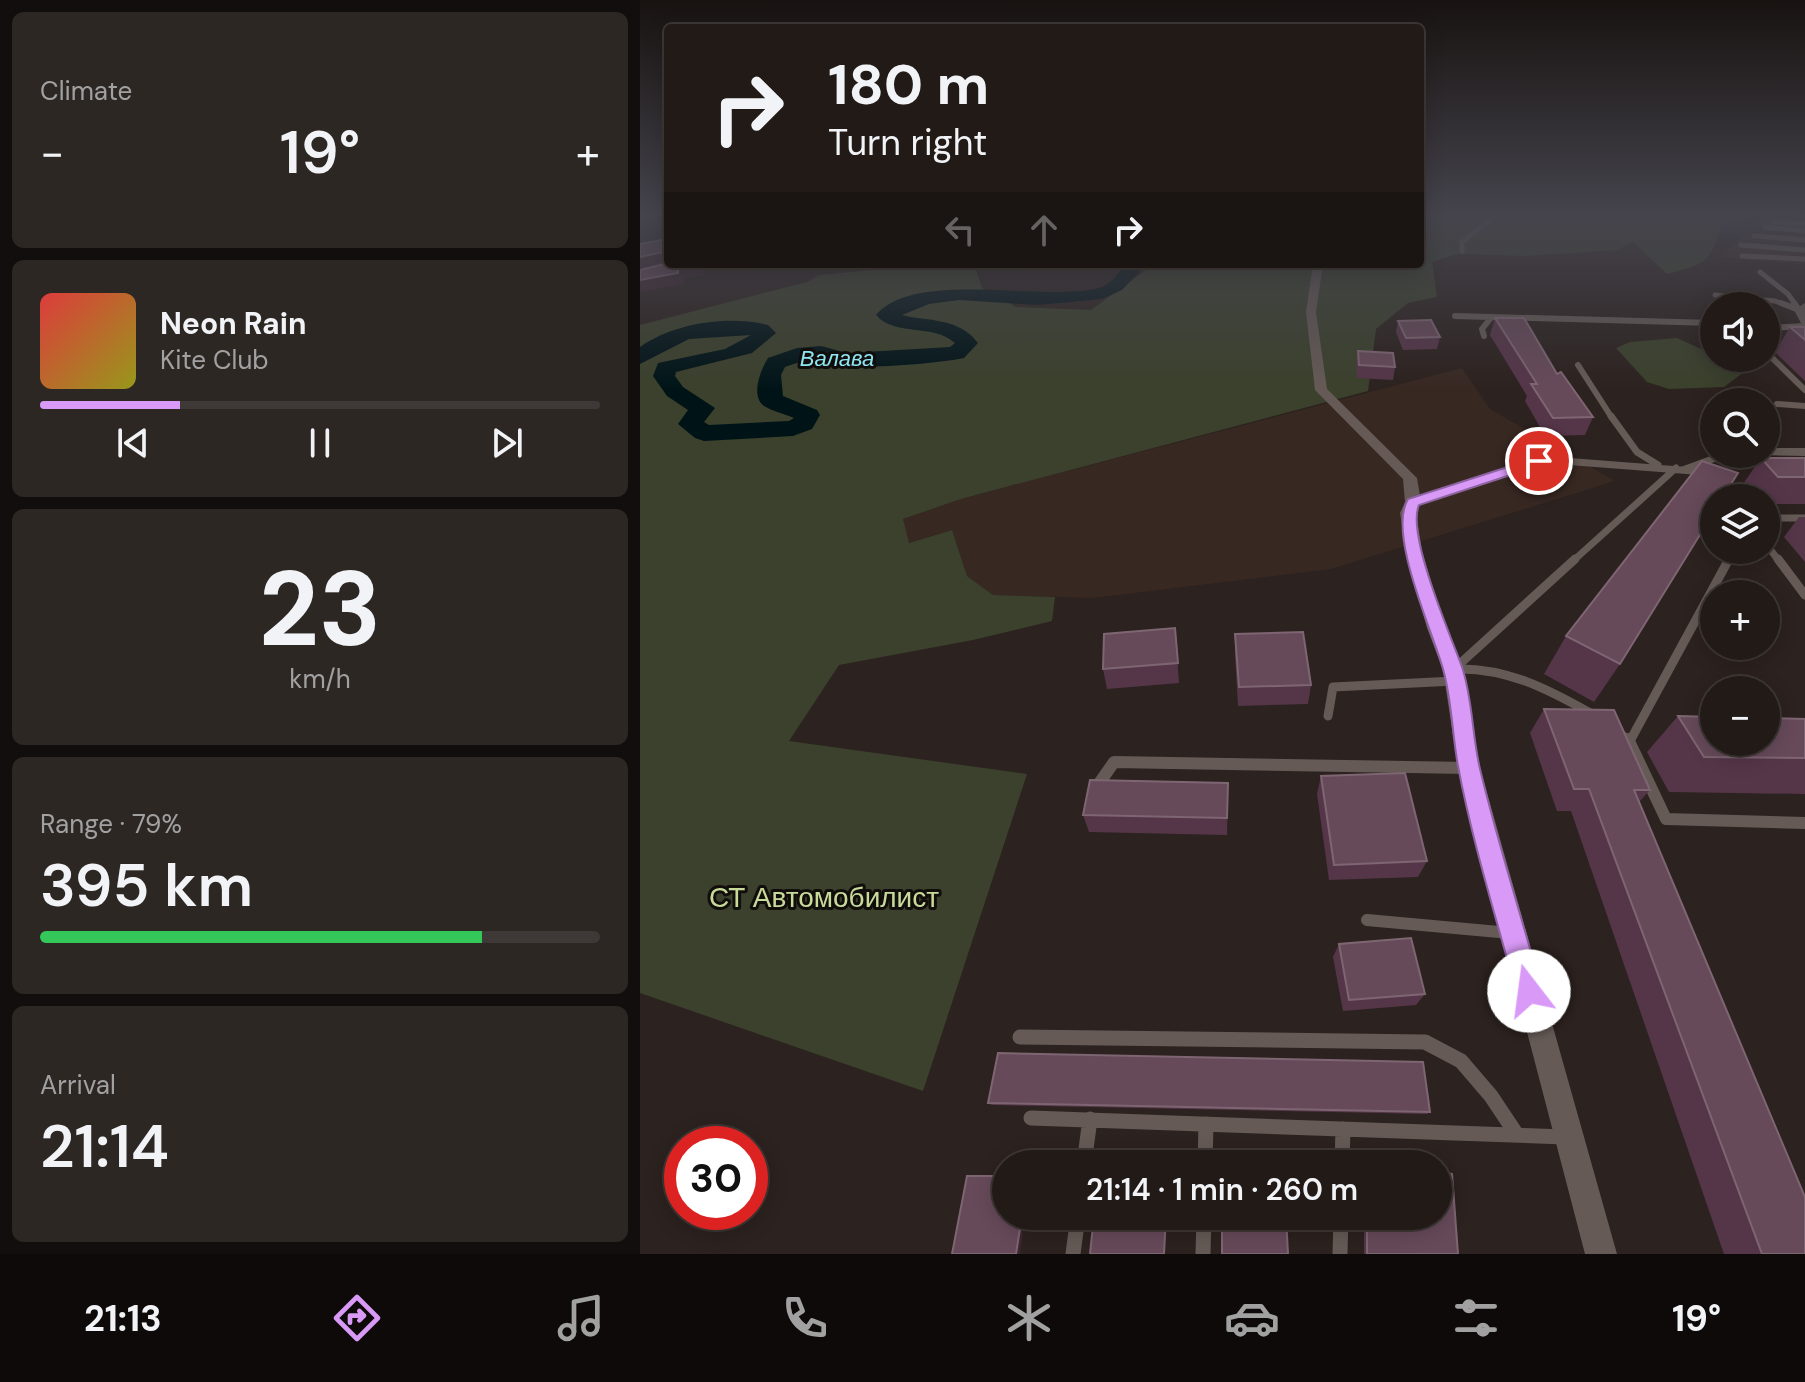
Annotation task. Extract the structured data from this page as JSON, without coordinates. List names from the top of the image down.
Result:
{
  "water": ["Валава"],
  "parks": ["СТ Автомобилист"],
  "page": {
    "tile": [
      "Climate",
      ["23", "km/h"],
      ["Range · 79%", "395 km"],
      ["Arrival", "21:14"]
    ],
    "turn": ["180 m", "Turn right"],
    "heat": ["−", "19°", "+"],
    "map_buttons": ["+", "−"],
    "song": ["Neon Rain", "Kite Club"],
    "limit": "30",
    "trip": "21:14 · 1 min · 260 m",
    "tabs": ["21:13", "19°"]
  }
}
